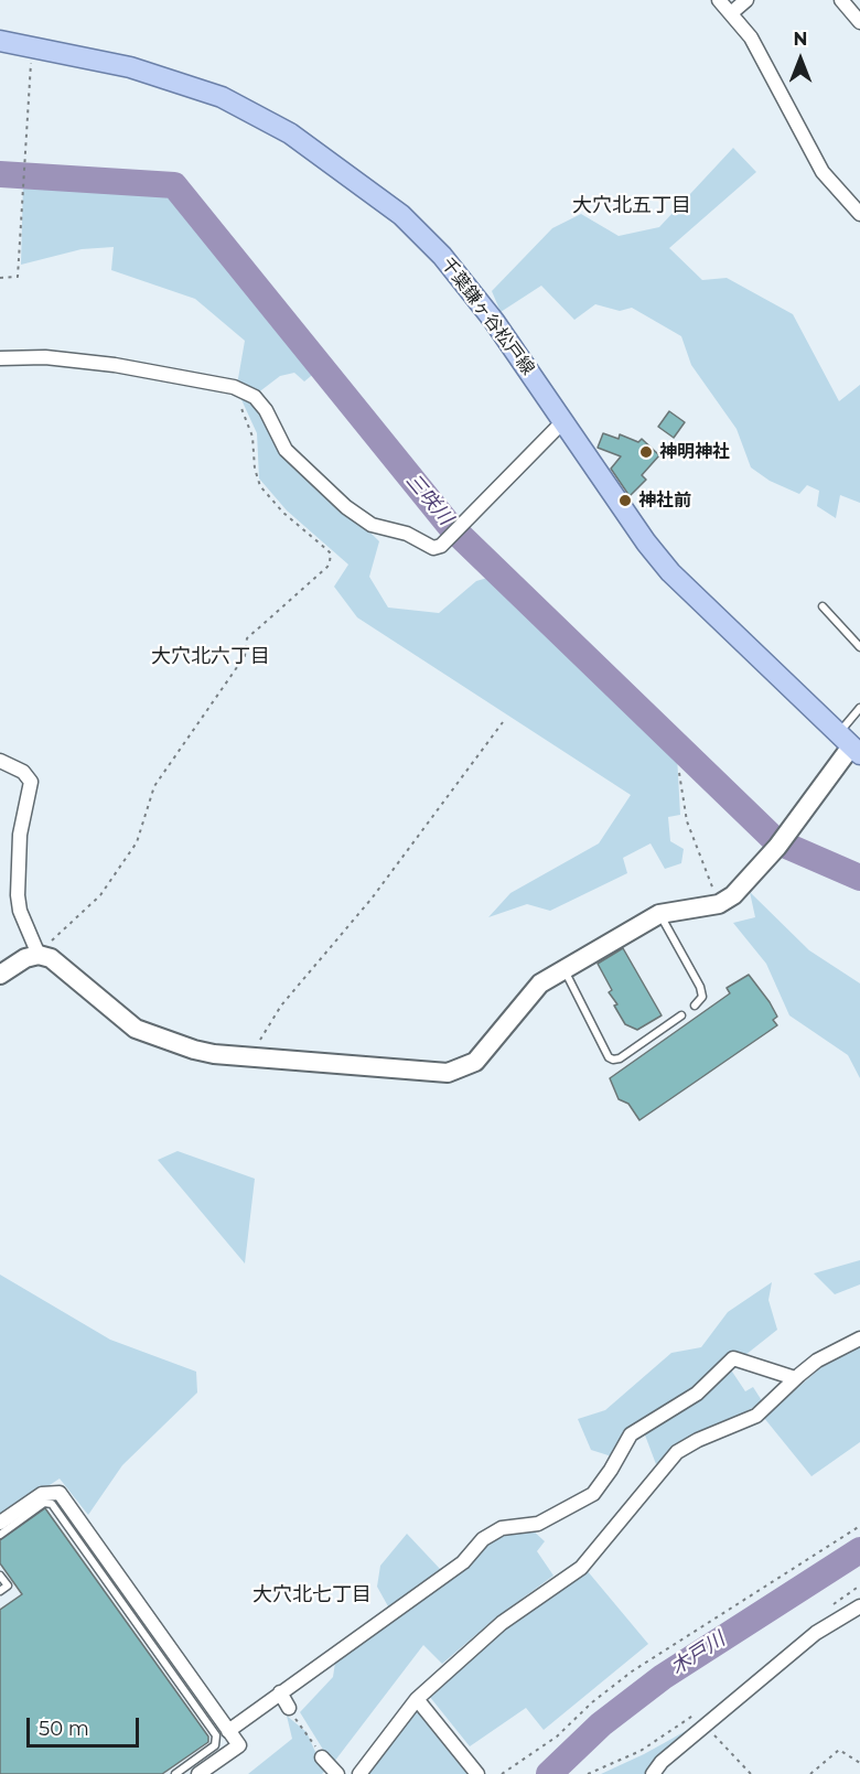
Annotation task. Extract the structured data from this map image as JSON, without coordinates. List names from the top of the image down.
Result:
{
  "streets": {
    "main road": ["千葉鎌ヶ谷松戸線"]
  },
  "districts": ["大穴北五丁目", "大穴北六丁目", "大穴北七丁目"],
  "water": ["三咲川", "木戸川"],
  "places": ["神明神社", "神社前"],
  "scale_bar": "50 m",
  "north": "top"
}
